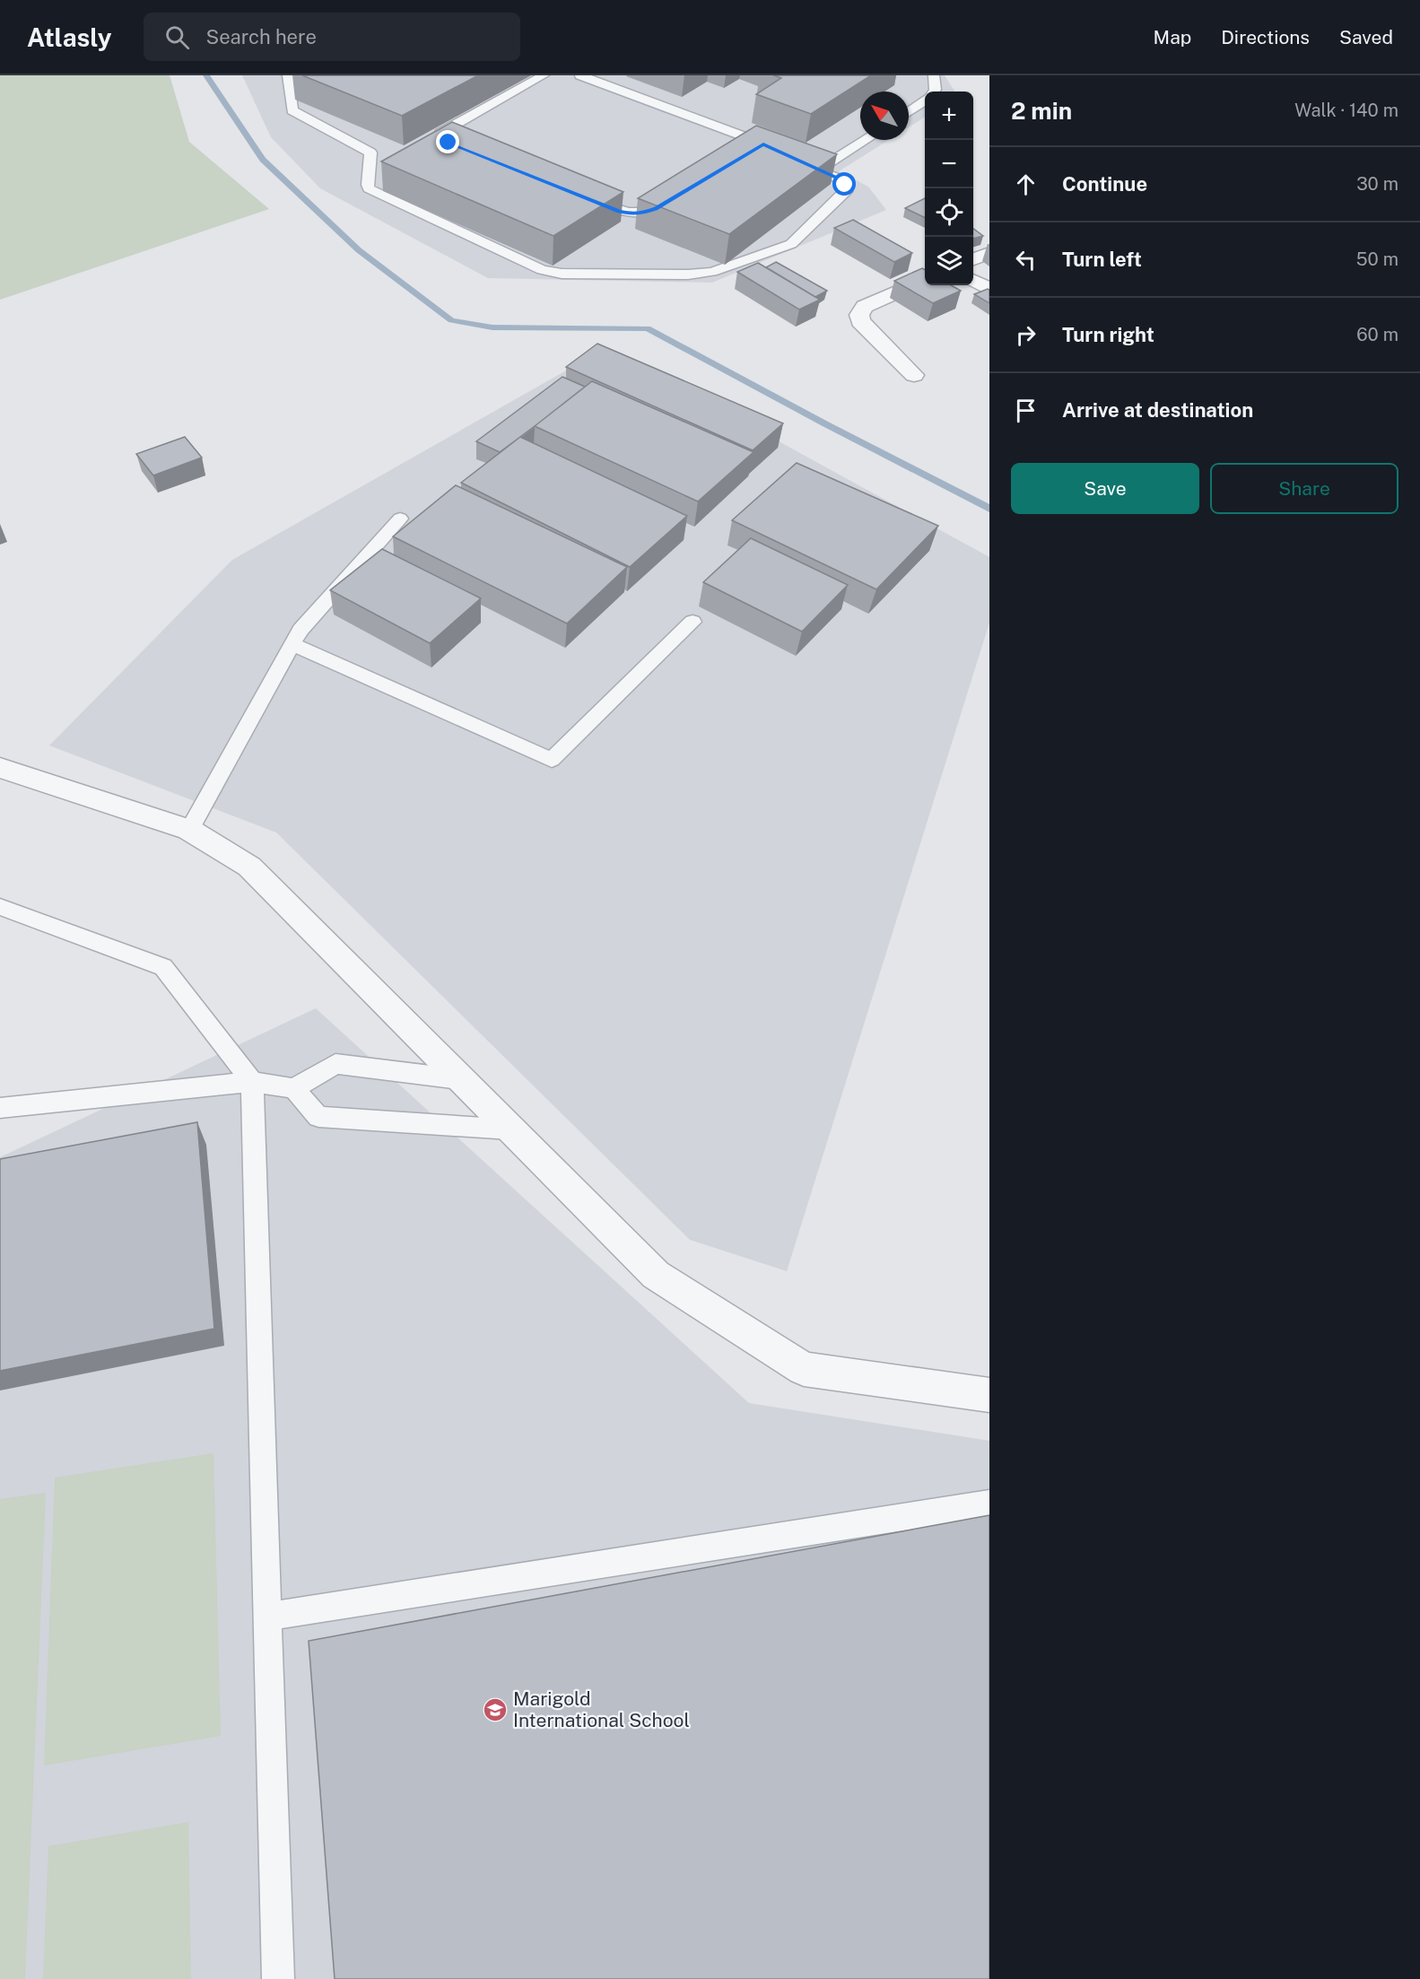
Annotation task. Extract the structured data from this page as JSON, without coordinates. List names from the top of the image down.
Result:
{
  "places": {
    "school or university": ["Marigold International School"]
  },
  "north": "top left",
  "page": {
    "header": "Atlasly",
    "search": "Search here",
    "nav": ["Map", "Directions", "Saved"],
    "heading": ["2 min", "Walk · 140 m"],
    "map_buttons": ["+", "−"],
    "list": [
      ["Continue", "30 m"],
      ["Turn left", "50 m"],
      ["Turn right", "60 m"],
      "Arrive at destination"
    ],
    "buttons": ["Save", "Share"]
  }
}
